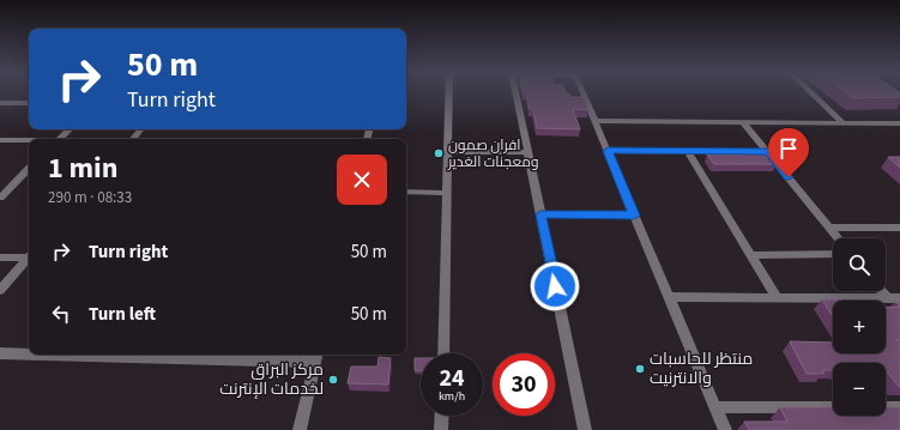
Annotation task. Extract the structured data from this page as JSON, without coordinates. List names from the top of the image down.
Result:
{
  "places": ["افران صمون ومعجنات الغدير", "منتظر للحاسبات والانترنيت", "مركز البراق لخدمات الإنترنت"],
  "page": {
    "turn": ["50 m", "Turn right"],
    "heading": ["1 min", "290 m · 08:33"],
    "list": [
      {
        "name": "Turn right",
        "value": "50 m"
      },
      {
        "name": "Turn left",
        "value": "50 m"
      }
    ],
    "map_buttons": ["+", "−"],
    "speed": "24 km/h",
    "limit": "30"
  }
}
